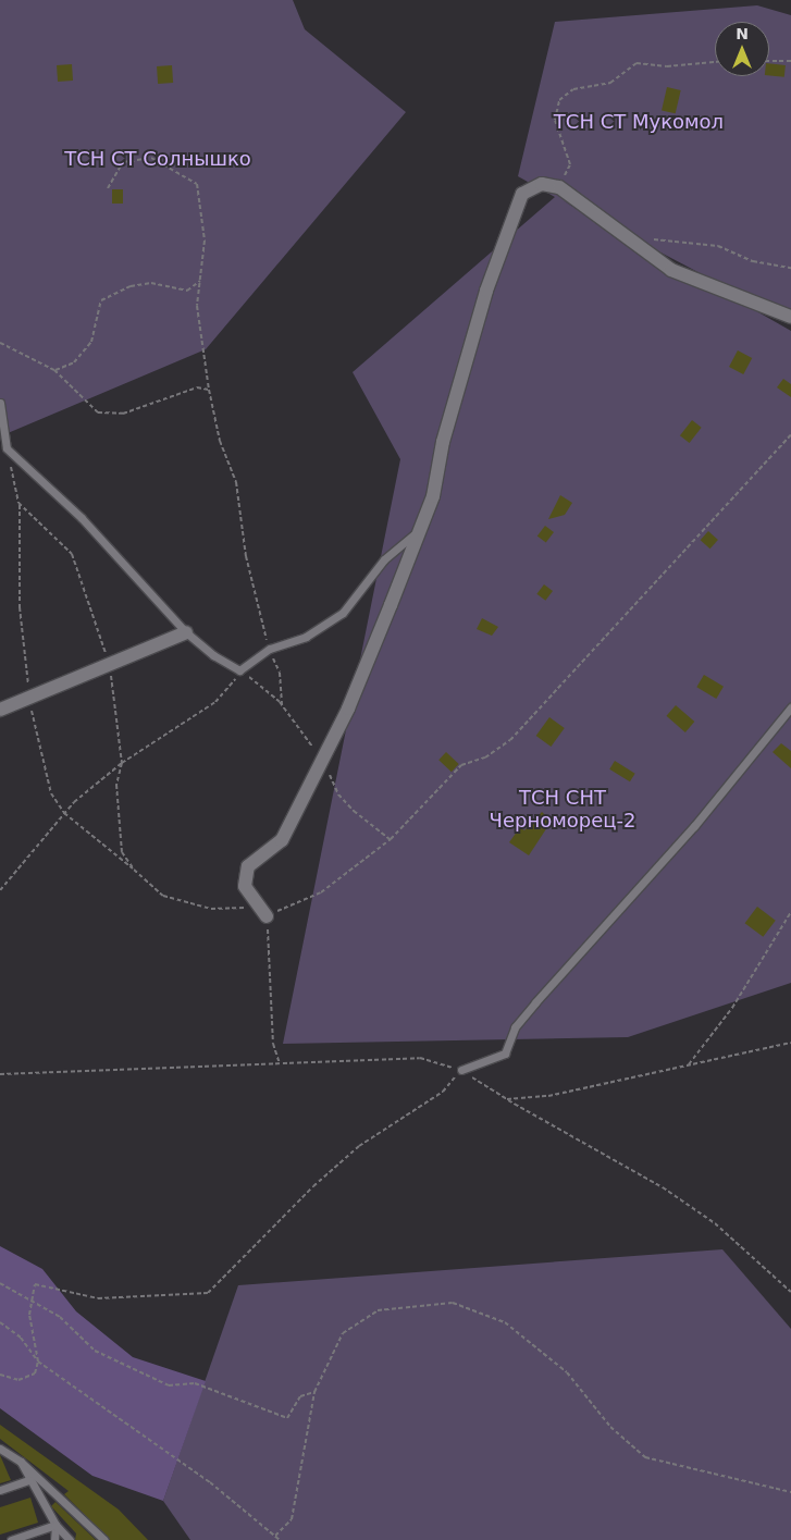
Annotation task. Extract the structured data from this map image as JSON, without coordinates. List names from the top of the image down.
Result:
{
  "parks": ["ТСН СТ Мукомол", "ТСН СТ Солнышко", "ТСН СНТ Черноморец-2"],
  "north": "top"
}
